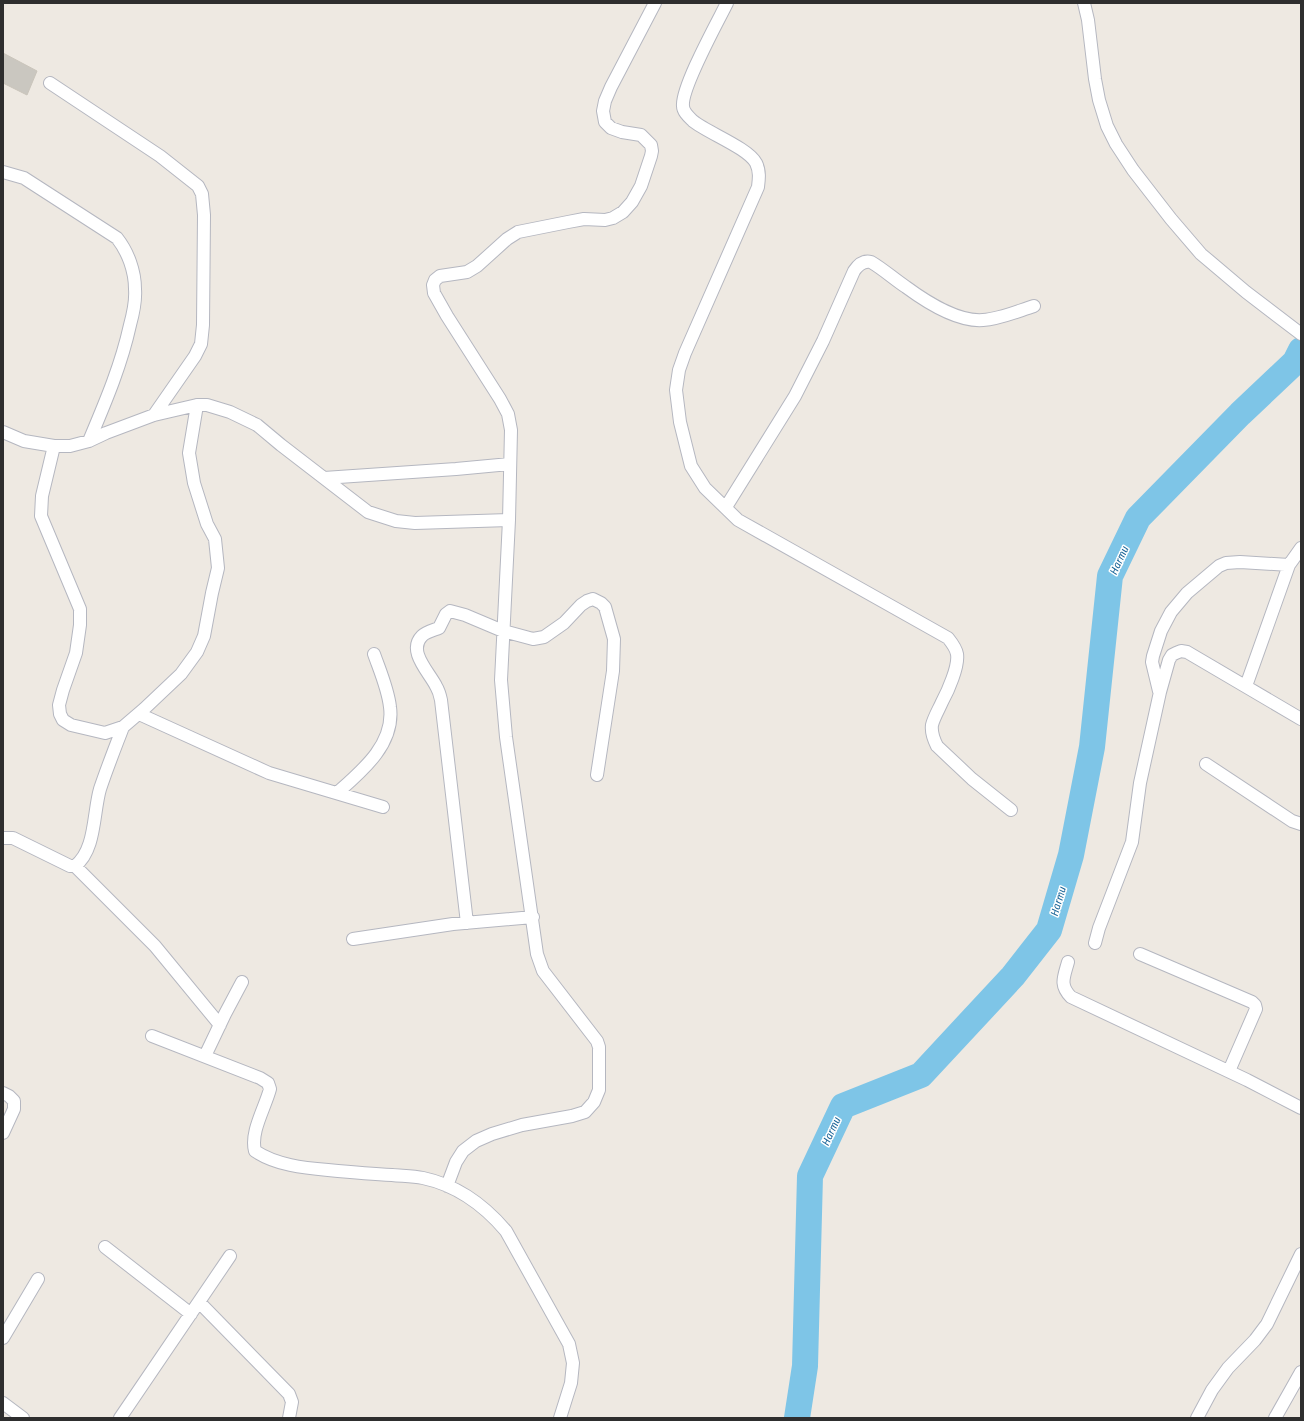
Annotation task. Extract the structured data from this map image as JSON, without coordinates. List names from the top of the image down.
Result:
{
  "water": ["Harmu"]
}
